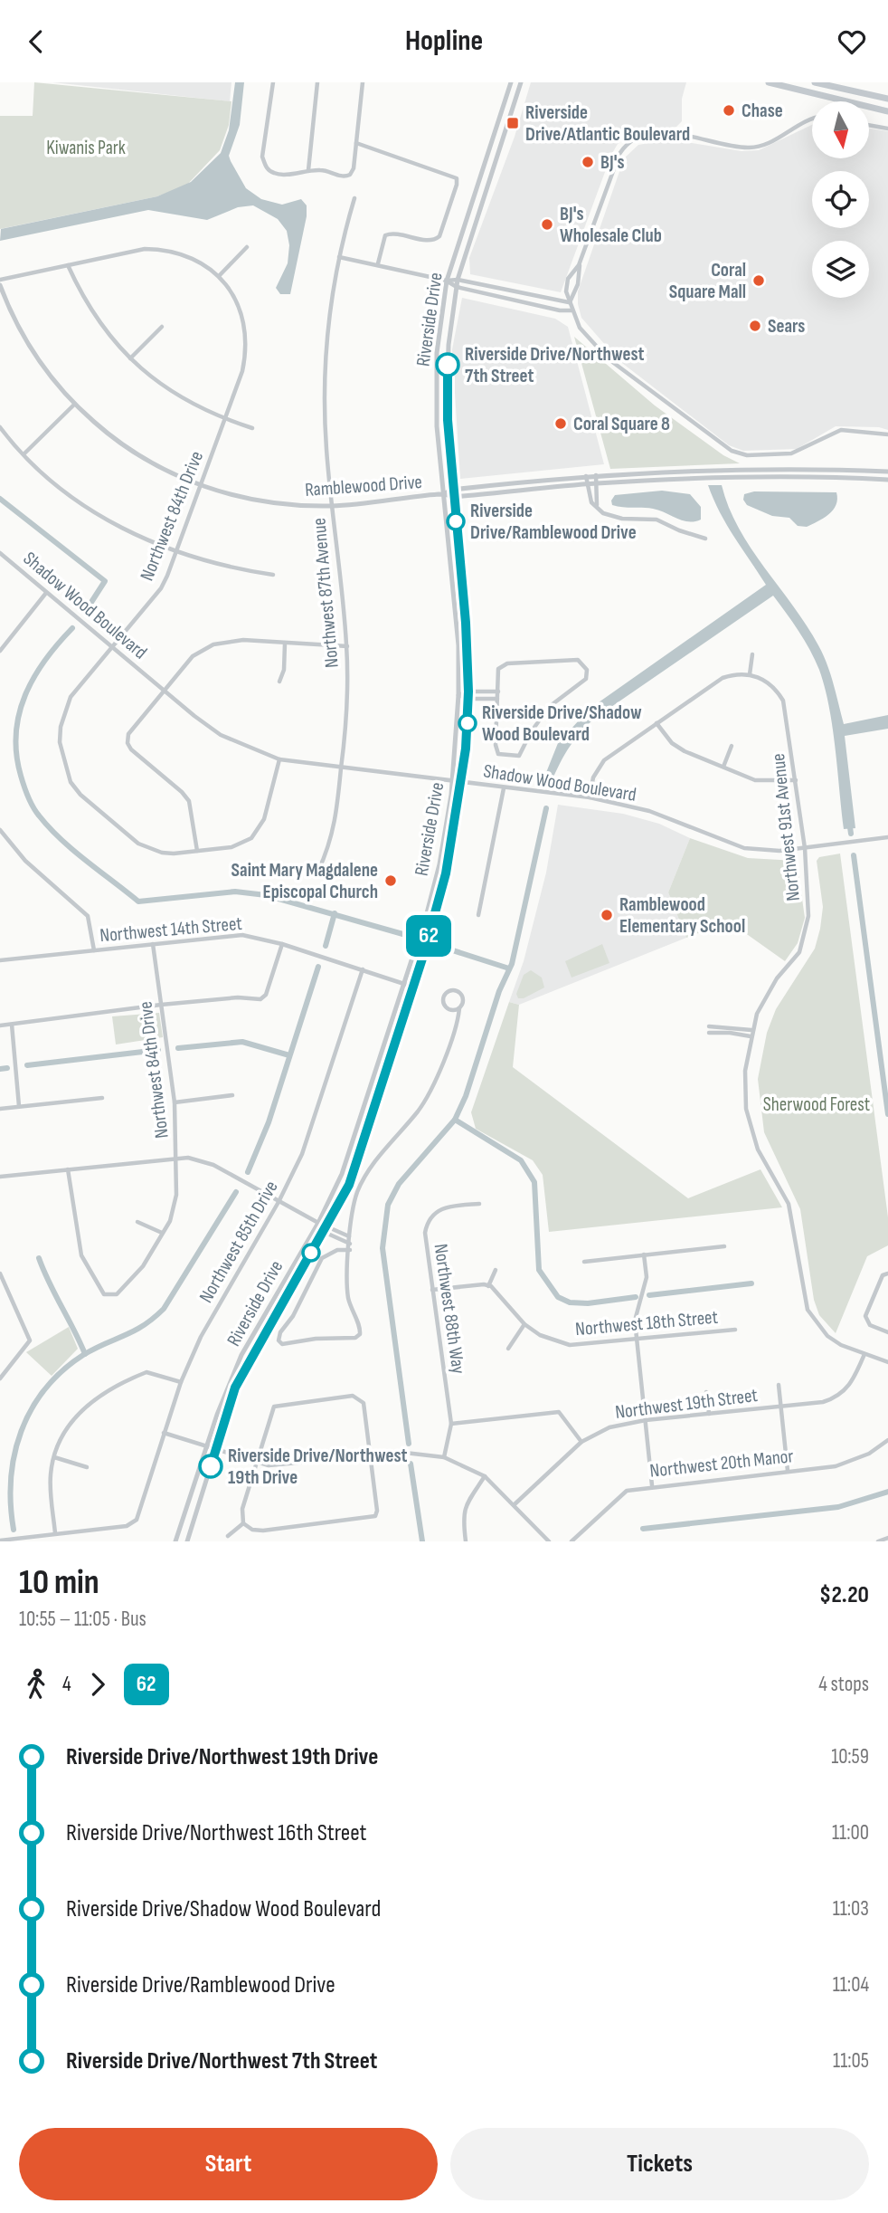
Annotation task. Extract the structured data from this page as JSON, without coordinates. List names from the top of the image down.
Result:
{
  "streets": {
    "street": [
      "Riverside Drive",
      "Ramblewood Drive",
      "Northwest 84th Drive",
      "Northwest 87th Avenue",
      "Shadow Wood Boulevard",
      "Northwest 91st Avenue",
      "Northwest 14th Street",
      "Northwest 85th Drive",
      "Northwest 88th Way",
      "Northwest 18th Street",
      "Northwest 19th Street",
      "Northwest 20th Manor"
    ]
  },
  "crossings": [
    ["Riverside Drive", "Ramblewood Drive"],
    ["Riverside Drive", "Shadow Wood Boulevard"],
    ["Riverside Drive", "Northwest 14th Street"],
    ["Ramblewood Drive", "Northwest 84th Drive"],
    ["Ramblewood Drive", "Northwest 87th Avenue"],
    ["Northwest 84th Drive", "Shadow Wood Boulevard"],
    ["Northwest 84th Drive", "Northwest 14th Street"],
    ["Northwest 87th Avenue", "Shadow Wood Boulevard"],
    ["Shadow Wood Boulevard", "Northwest 91st Avenue"],
    ["Northwest 91st Avenue", "Northwest 19th Street"],
    ["Northwest 14th Street", "Northwest 85th Drive"]
  ],
  "parks": ["Kiwanis Park", "Sherwood Forest"],
  "places": {
    "other": [
      "Chase",
      "BJ's",
      "BJ's Wholesale Club",
      "Coral Square Mall",
      "Sears",
      "Riverside Drive/Northwest 7th Street",
      "Coral Square 8",
      "Riverside Drive/Ramblewood Drive",
      "Riverside Drive/Shadow Wood Boulevard",
      "Saint Mary Magdalene Episcopal Church",
      "Ramblewood Elementary School",
      "Riverside Drive/Northwest 19th Drive"
    ],
    "transit": ["Riverside Drive/Atlantic Boulevard"]
  },
  "lines": ["bus line 62"],
  "north": "bottom",
  "page": {
    "header": "Hopline",
    "on_map": "62",
    "heading": ["10 min", "10:55 – 11:05 · Bus", "$2.20"],
    "legs": ["4", "62", "4 stops"],
    "list": [
      {
        "name": "Riverside Drive/Northwest 19th Drive",
        "value": "10:59"
      },
      {
        "name": "Riverside Drive/Northwest 16th Street",
        "value": "11:00"
      },
      {
        "name": "Riverside Drive/Shadow Wood Boulevard",
        "value": "11:03"
      },
      {
        "name": "Riverside Drive/Ramblewood Drive",
        "value": "11:04"
      },
      {
        "name": "Riverside Drive/Northwest 7th Street",
        "value": "11:05"
      }
    ],
    "buttons": ["Start", "Tickets"]
  }
}
